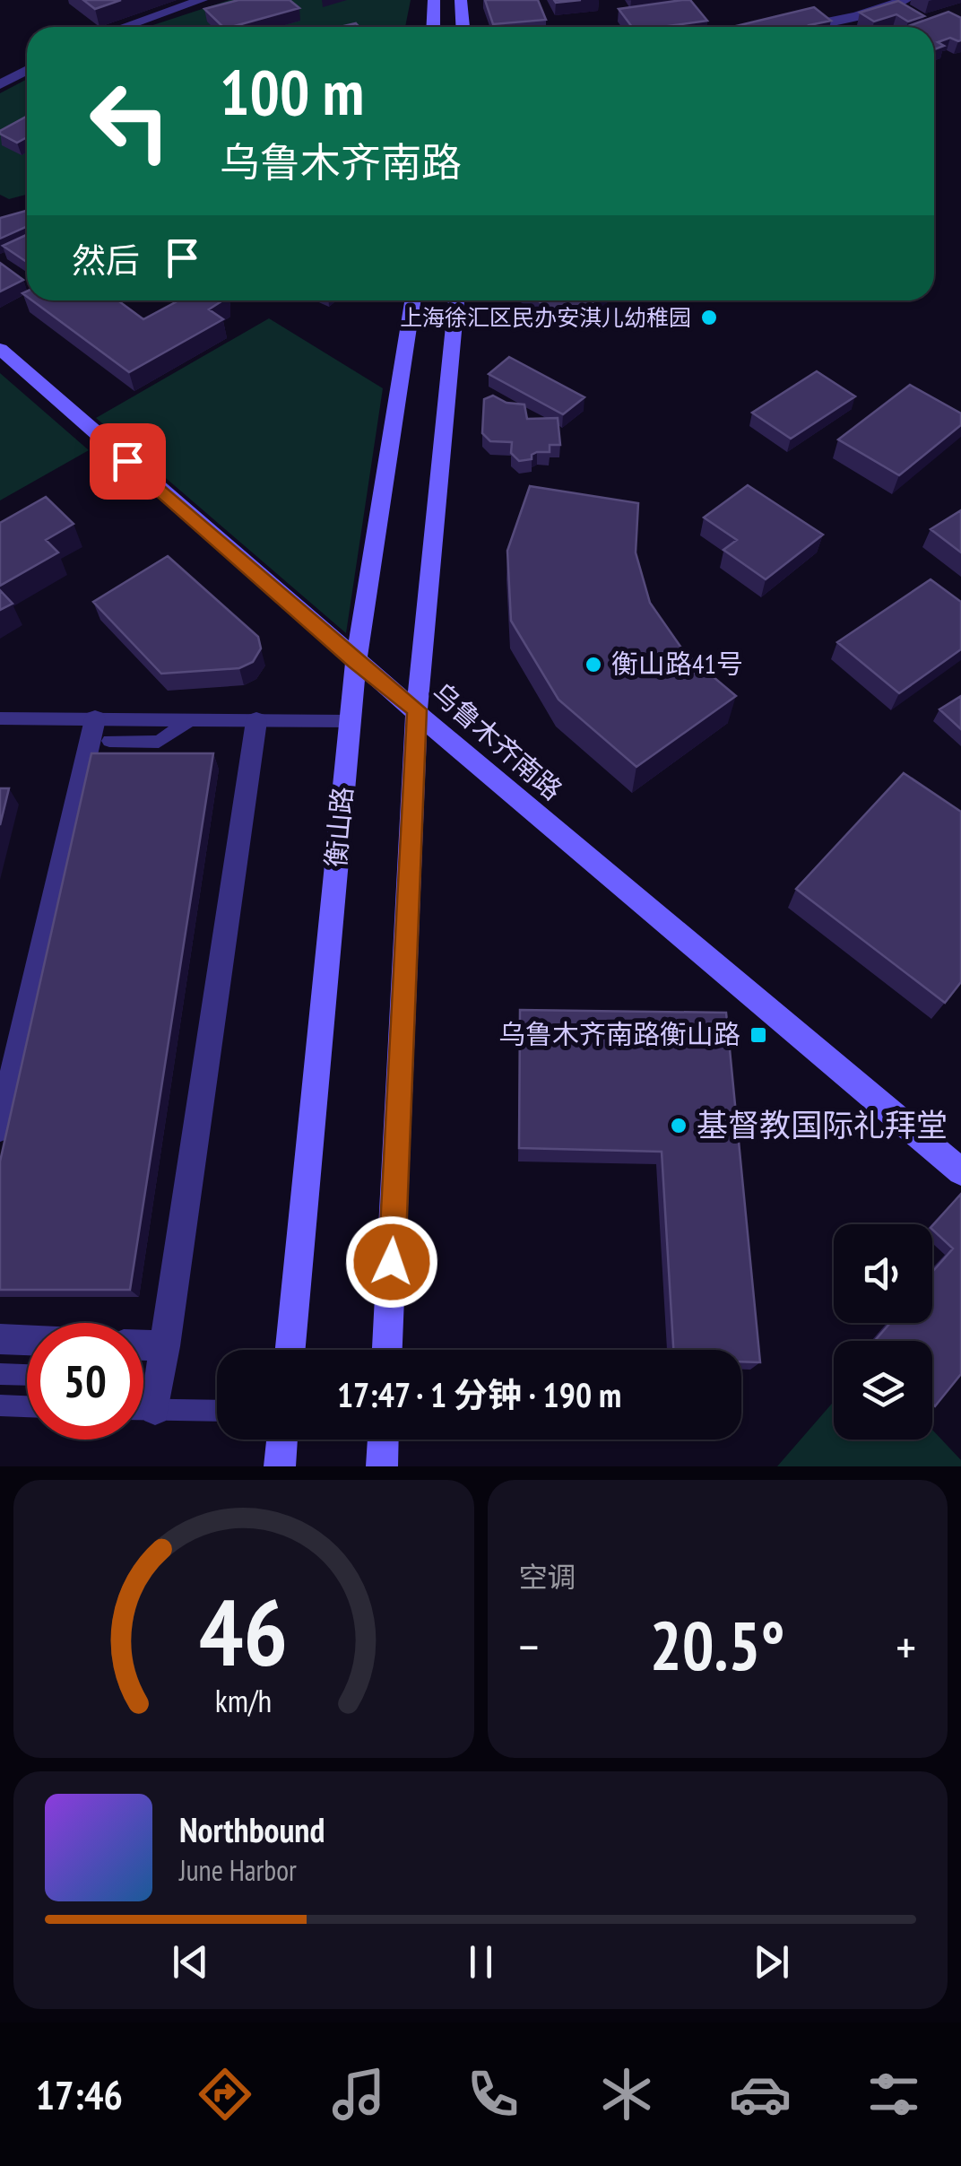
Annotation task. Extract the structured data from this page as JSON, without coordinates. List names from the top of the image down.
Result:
{
  "streets": {
    "main road": ["乌鲁木齐南路", "衡山路"]
  },
  "crossings": [
    ["乌鲁木齐南路", "衡山路"]
  ],
  "places": {
    "other": ["上海徐汇区民办安淇儿幼稚园", "衡山路41号", "基督教国际礼拜堂"],
    "transit": ["乌鲁木齐南路衡山路"]
  },
  "page": {
    "turn": ["100 m", "乌鲁木齐南路"],
    "then": "然后",
    "limit": "50",
    "trip": "17:47 · 1 分钟 · 190 m",
    "tile": "空调",
    "heat": ["−", "20.5°", "+"],
    "song": ["Northbound", "June Harbor"],
    "tabs": "17:46",
    "gauge": ["46", "km/h"]
  }
}
